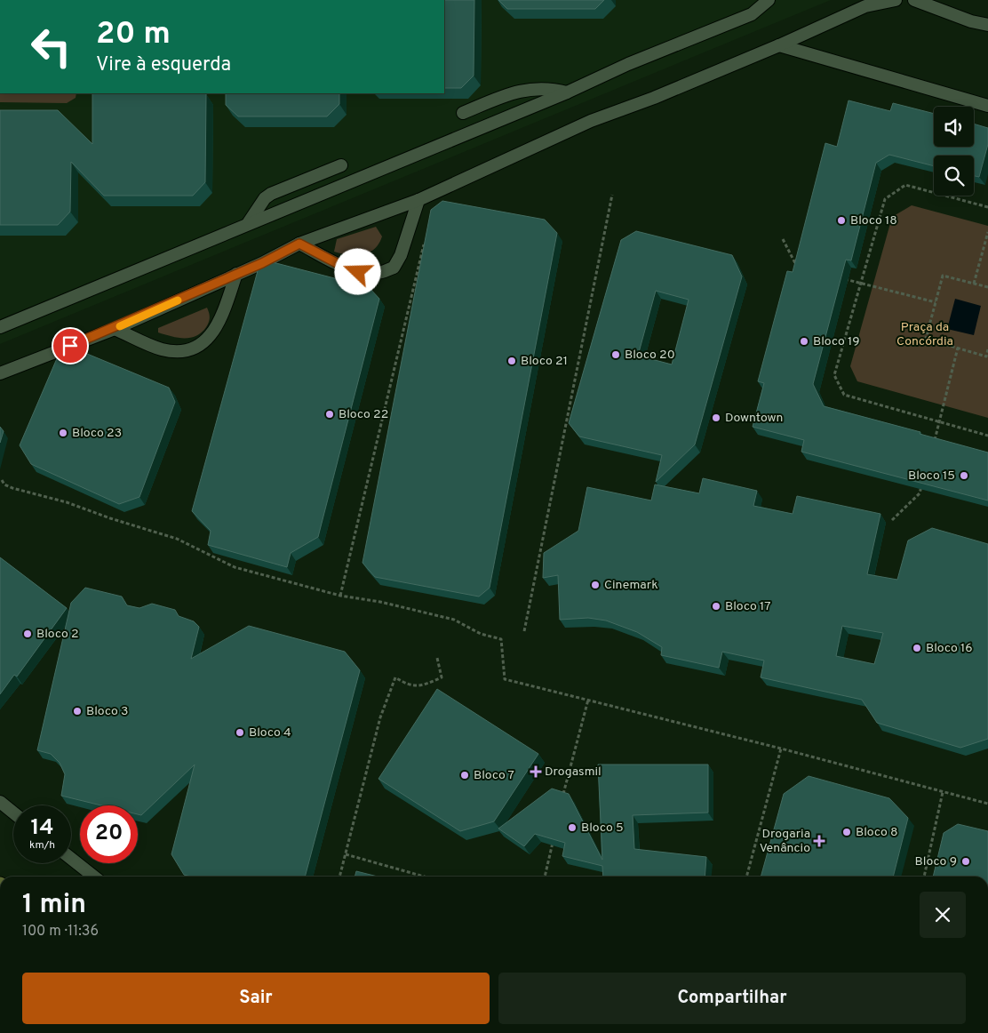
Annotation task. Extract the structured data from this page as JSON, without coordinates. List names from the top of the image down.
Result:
{
  "parks": ["Praça da Concórdia"],
  "places": {
    "other": [
      "Bloco 18",
      "Bloco 19",
      "Bloco 20",
      "Bloco 21",
      "Bloco 22",
      "Downtown",
      "Bloco 23",
      "Bloco 15",
      "Cinemark",
      "Bloco 17",
      "Bloco 2",
      "Bloco 16",
      "Bloco 3",
      "Bloco 4",
      "Bloco 7",
      "Bloco 5",
      "Bloco 8",
      "Bloco 9"
    ],
    "health": ["Drogasmil", "Drogaria Venâncio"]
  },
  "page": {
    "turn": ["20 m", "Vire à esquerda"],
    "speed": "14 km/h",
    "limit": "20",
    "heading": ["1 min", "100 m · 11:36"],
    "buttons": ["Sair", "Compartilhar"]
  }
}
